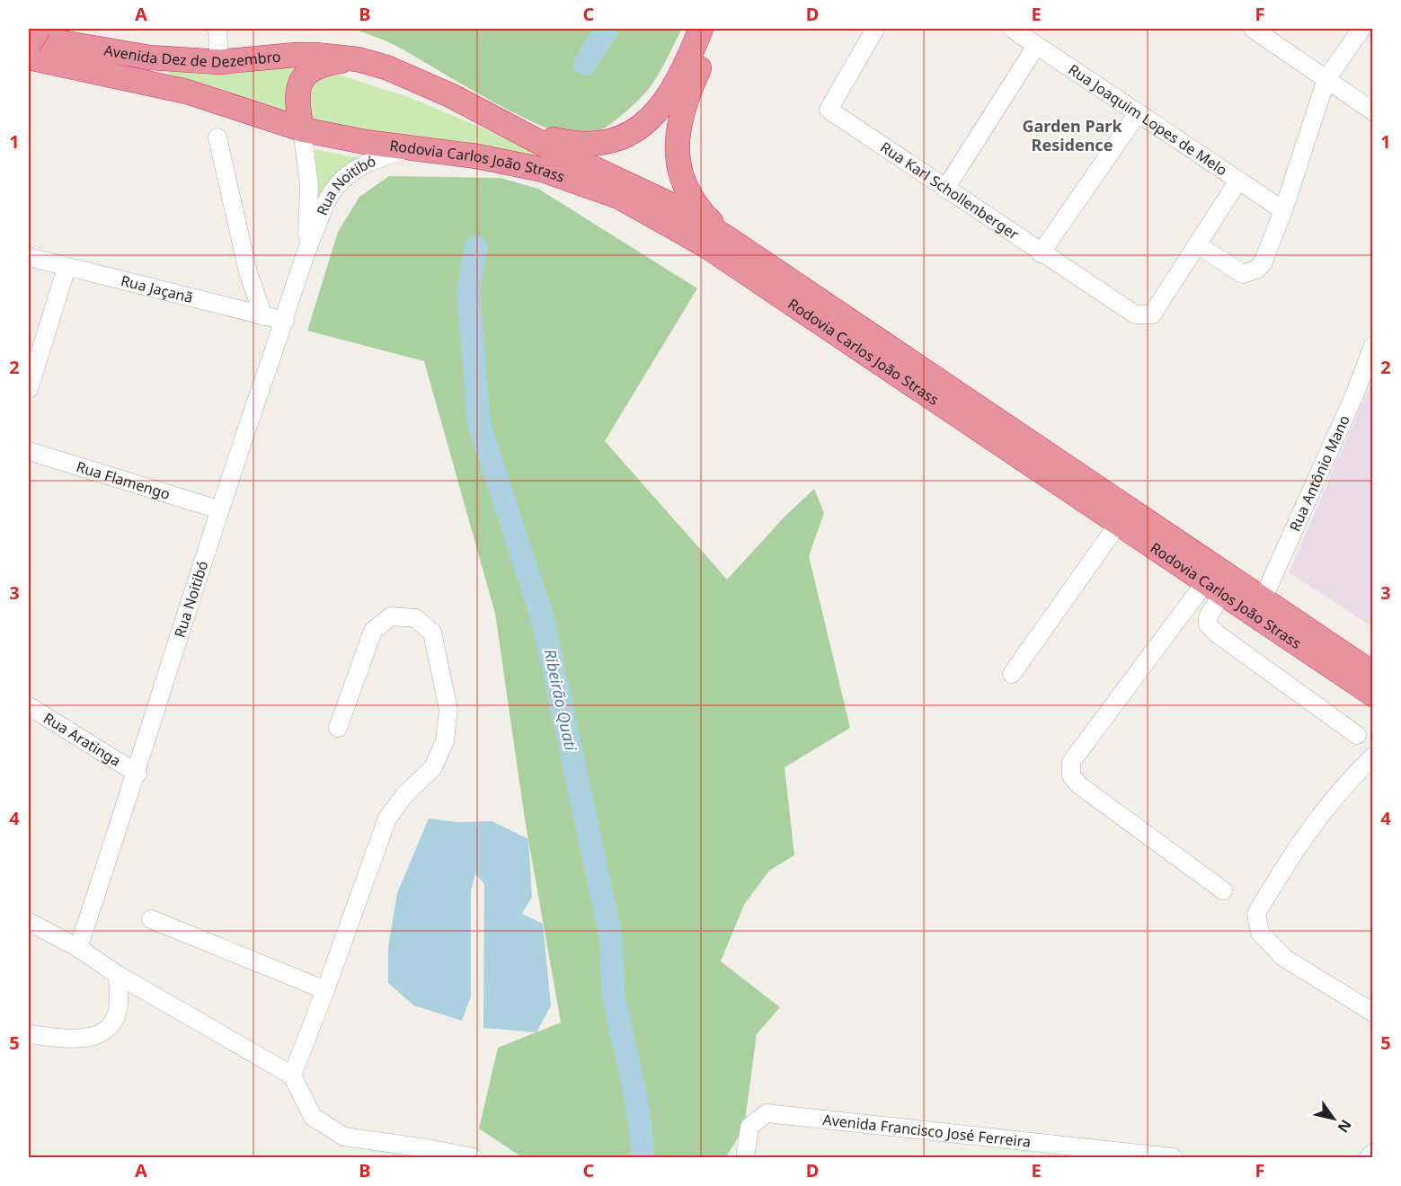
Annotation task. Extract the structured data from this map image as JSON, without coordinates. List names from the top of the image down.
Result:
{
  "streets": {
    "highway": ["Avenida Dez de Dezembro", "Rodovia Carlos João Strass"],
    "street": [
      "Rua Joaquim Lopes de Melo",
      "Rua Noitibó",
      "Rua Karl Schollenberger",
      "Rua Jaçanã",
      "Rua Antônio Mano",
      "Rua Flamengo",
      "Rua Aratinga",
      "Avenida Francisco José Ferreira"
    ]
  },
  "crossings": [
    ["Avenida Dez de Dezembro", "Rodovia Carlos João Strass"],
    ["Avenida Dez de Dezembro", "Rua Noitibó"],
    ["Rodovia Carlos João Strass", "Rua Noitibó"],
    ["Rodovia Carlos João Strass", "Rua Antônio Mano"],
    ["Rua Noitibó", "Rua Jaçanã"],
    ["Rua Noitibó", "Rua Flamengo"],
    ["Rua Noitibó", "Rua Aratinga"]
  ],
  "districts": ["Garden Park Residence"],
  "water": ["Ribeirão Quati"],
  "north": "bottom right",
  "grid": {
    "columns": [
      "A",
      "B",
      "C",
      "D",
      "E",
      "F"
    ],
    "rows": [
      "1",
      "2",
      "3",
      "4",
      "5"
    ]
  }
}
